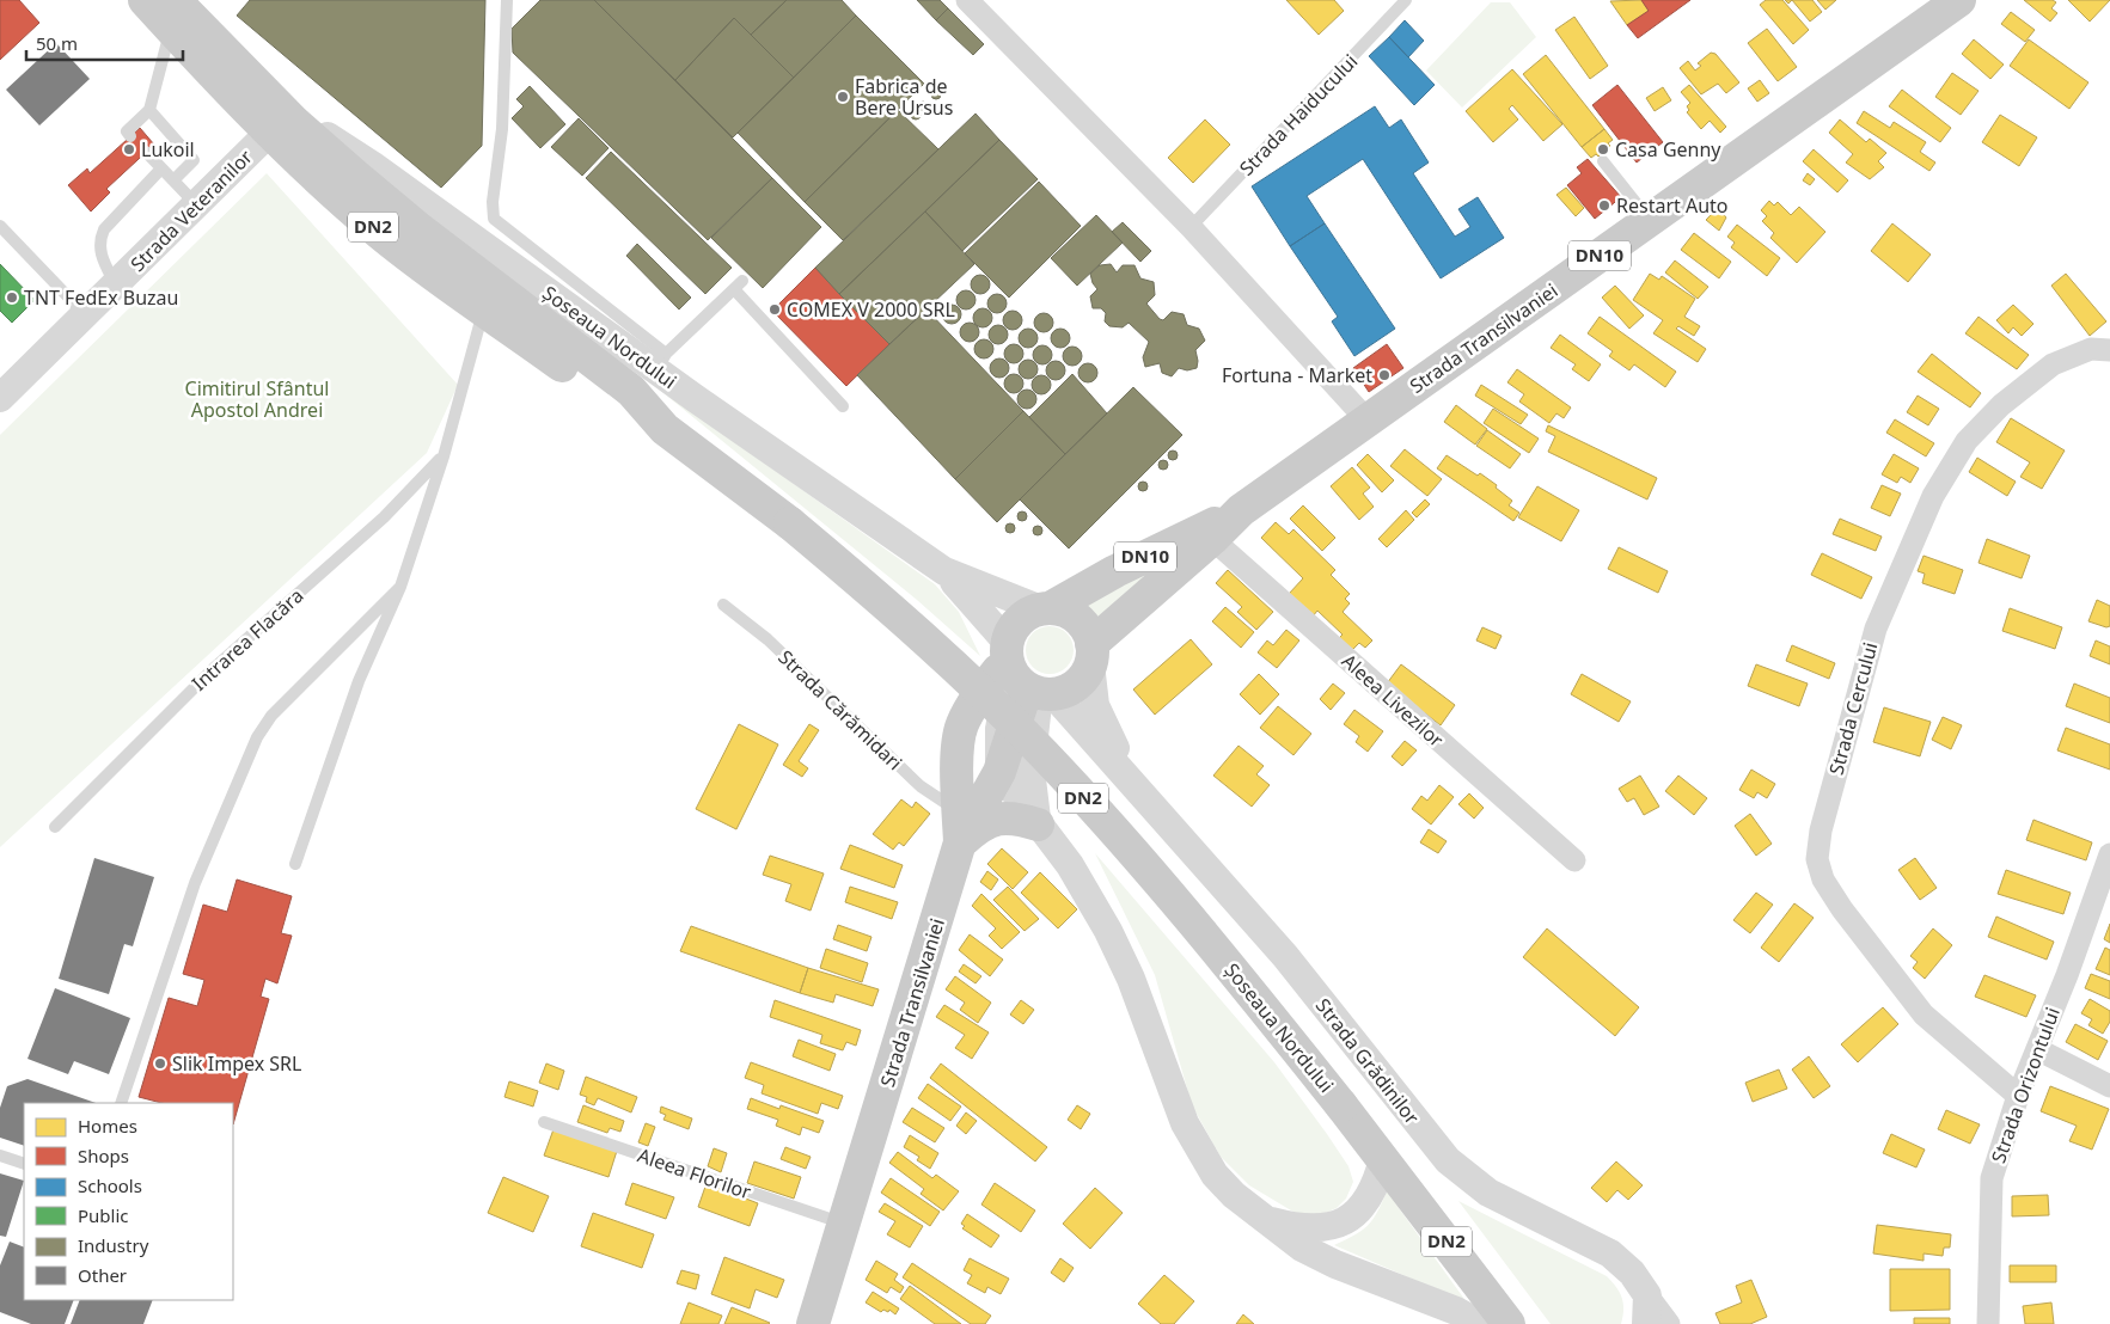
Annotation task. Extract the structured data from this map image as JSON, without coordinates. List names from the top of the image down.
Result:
{
  "streets": {
    "main road": [
      "DN2",
      "DN10",
      "Șoseaua Nordului",
      "Strada Transilvaniei"
    ],
    "street": [
      "Strada Veteranilor",
      "Aleea Livezilor",
      "Strada Cercului",
      "Strada Grădinilor",
      "Strada Orizontului"
    ],
    "lane": [
      "Strada Haiducului",
      "Intrarea Flacăra",
      "Strada Cărămidari",
      "Aleea Florilor"
    ]
  },
  "crossings": [
    ["Strada Veteranilor", "Șoseaua Nordului"],
    ["Șoseaua Nordului", "Strada Transilvaniei"],
    ["Șoseaua Nordului", "Strada Grădinilor"],
    ["Strada Transilvaniei", "Aleea Livezilor"],
    ["Strada Transilvaniei", "Aleea Florilor"],
    ["Strada Cercului", "Strada Orizontului"]
  ],
  "parks": ["Cimitirul Sfântul Apostol Andrei"],
  "places": [
    "Fabrica de Bere Ursus",
    "Lukoil",
    "Casa Genny",
    "Restart Auto",
    "TNT FedEx Buzau",
    "COMEX V 2000 SRL",
    "Fortuna - Market",
    "Slik Impex SRL"
  ],
  "legend": [
    "Homes",
    "Shops",
    "Schools",
    "Public",
    "Industry",
    "Other"
  ],
  "scale_bar": "50 m"
}
